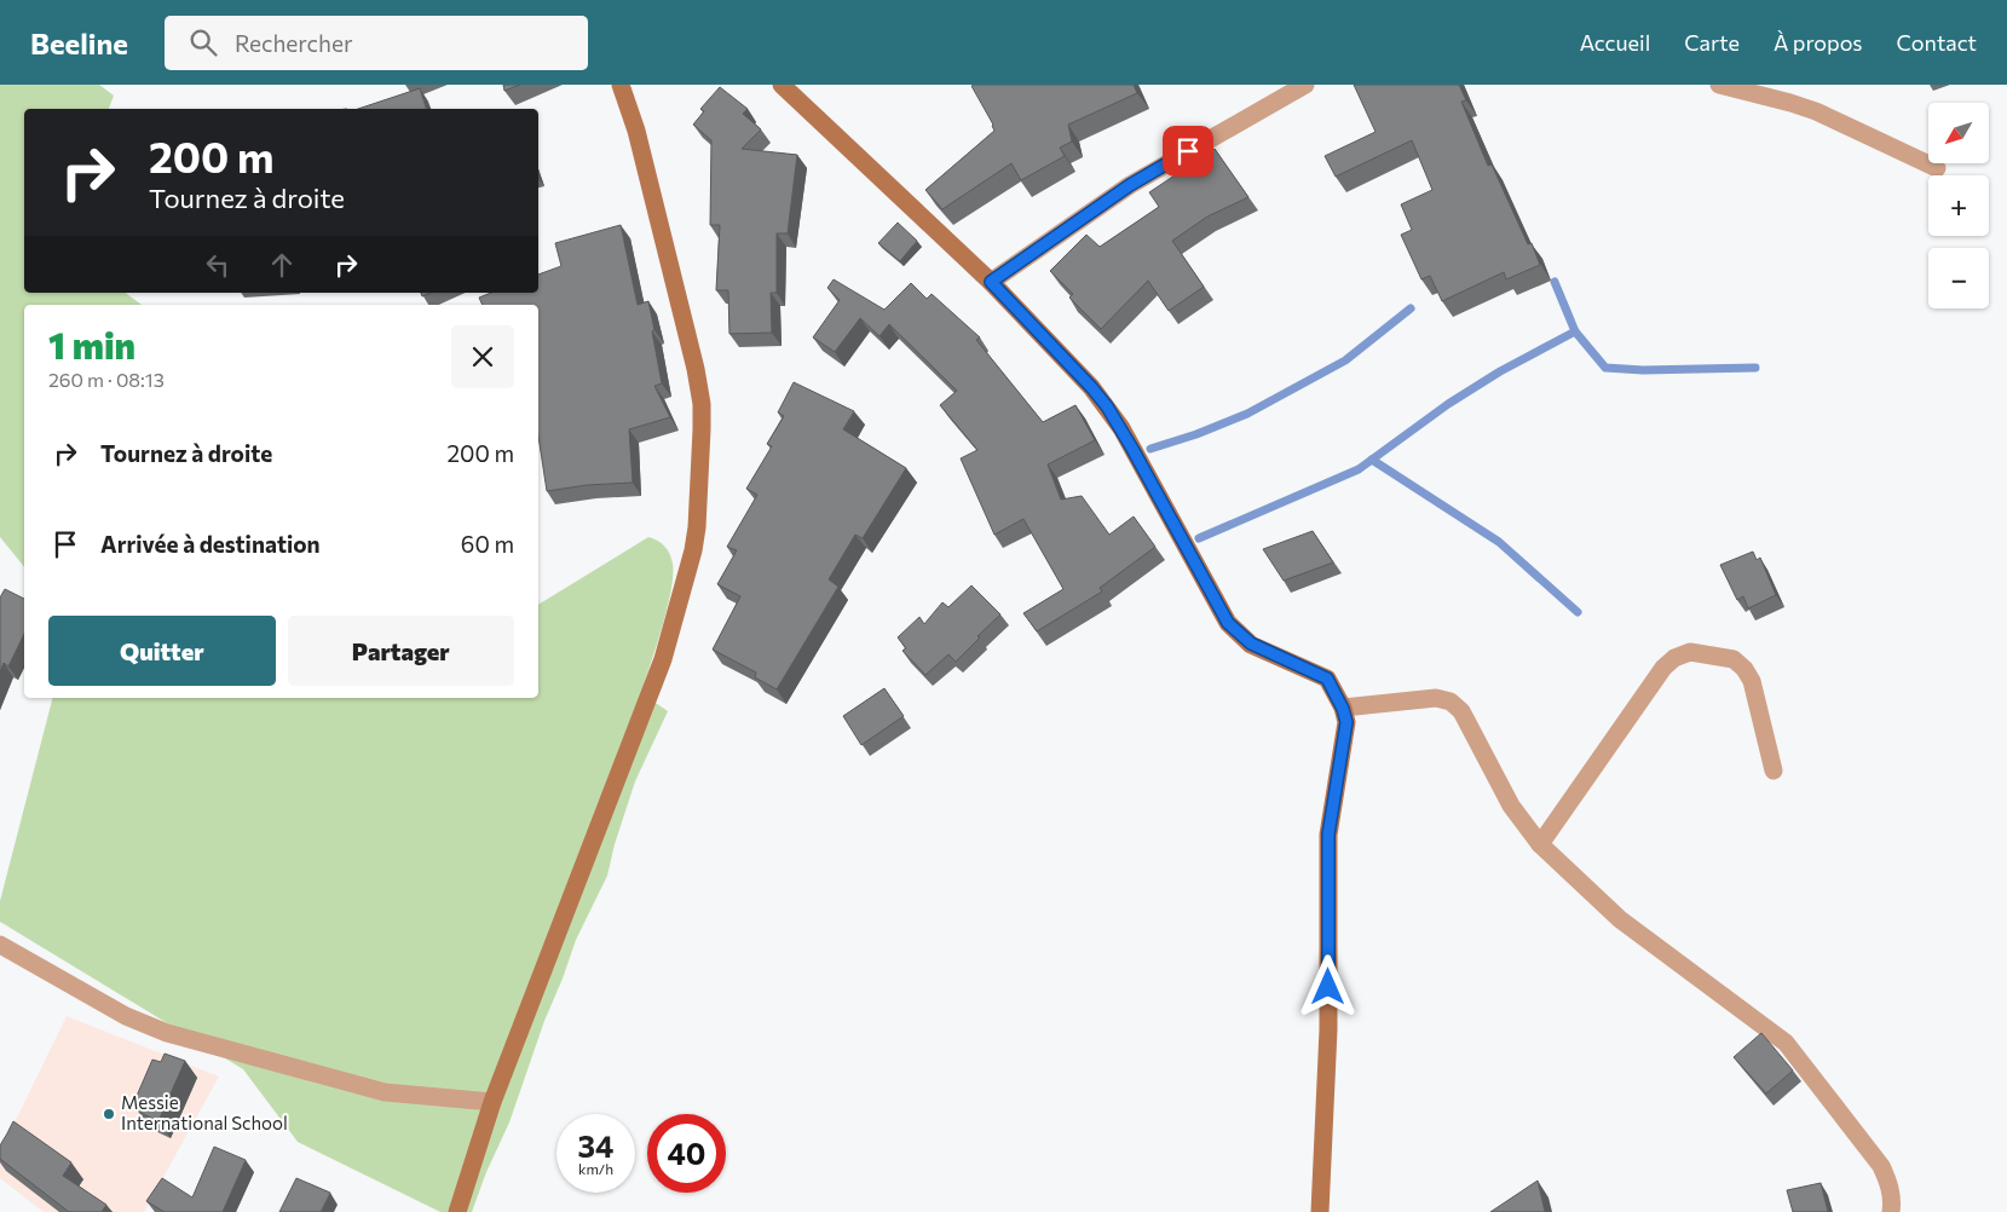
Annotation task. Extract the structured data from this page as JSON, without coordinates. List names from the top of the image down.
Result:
{
  "places": ["Messie International School"],
  "north": "bottom left",
  "page": {
    "header": "Beeline",
    "search": "Rechercher",
    "nav": [
      "Accueil",
      "Carte",
      "À propos",
      "Contact"
    ],
    "map_buttons": ["+", "−"],
    "turn": ["200 m", "Tournez à droite"],
    "heading": ["1 min", "260 m · 08:13"],
    "list": [
      {
        "name": "Tournez à droite",
        "value": "200 m"
      },
      {
        "name": "Arrivée à destination",
        "value": "60 m"
      }
    ],
    "buttons": ["Quitter", "Partager"],
    "speed": "34 km/h",
    "limit": "40"
  }
}
